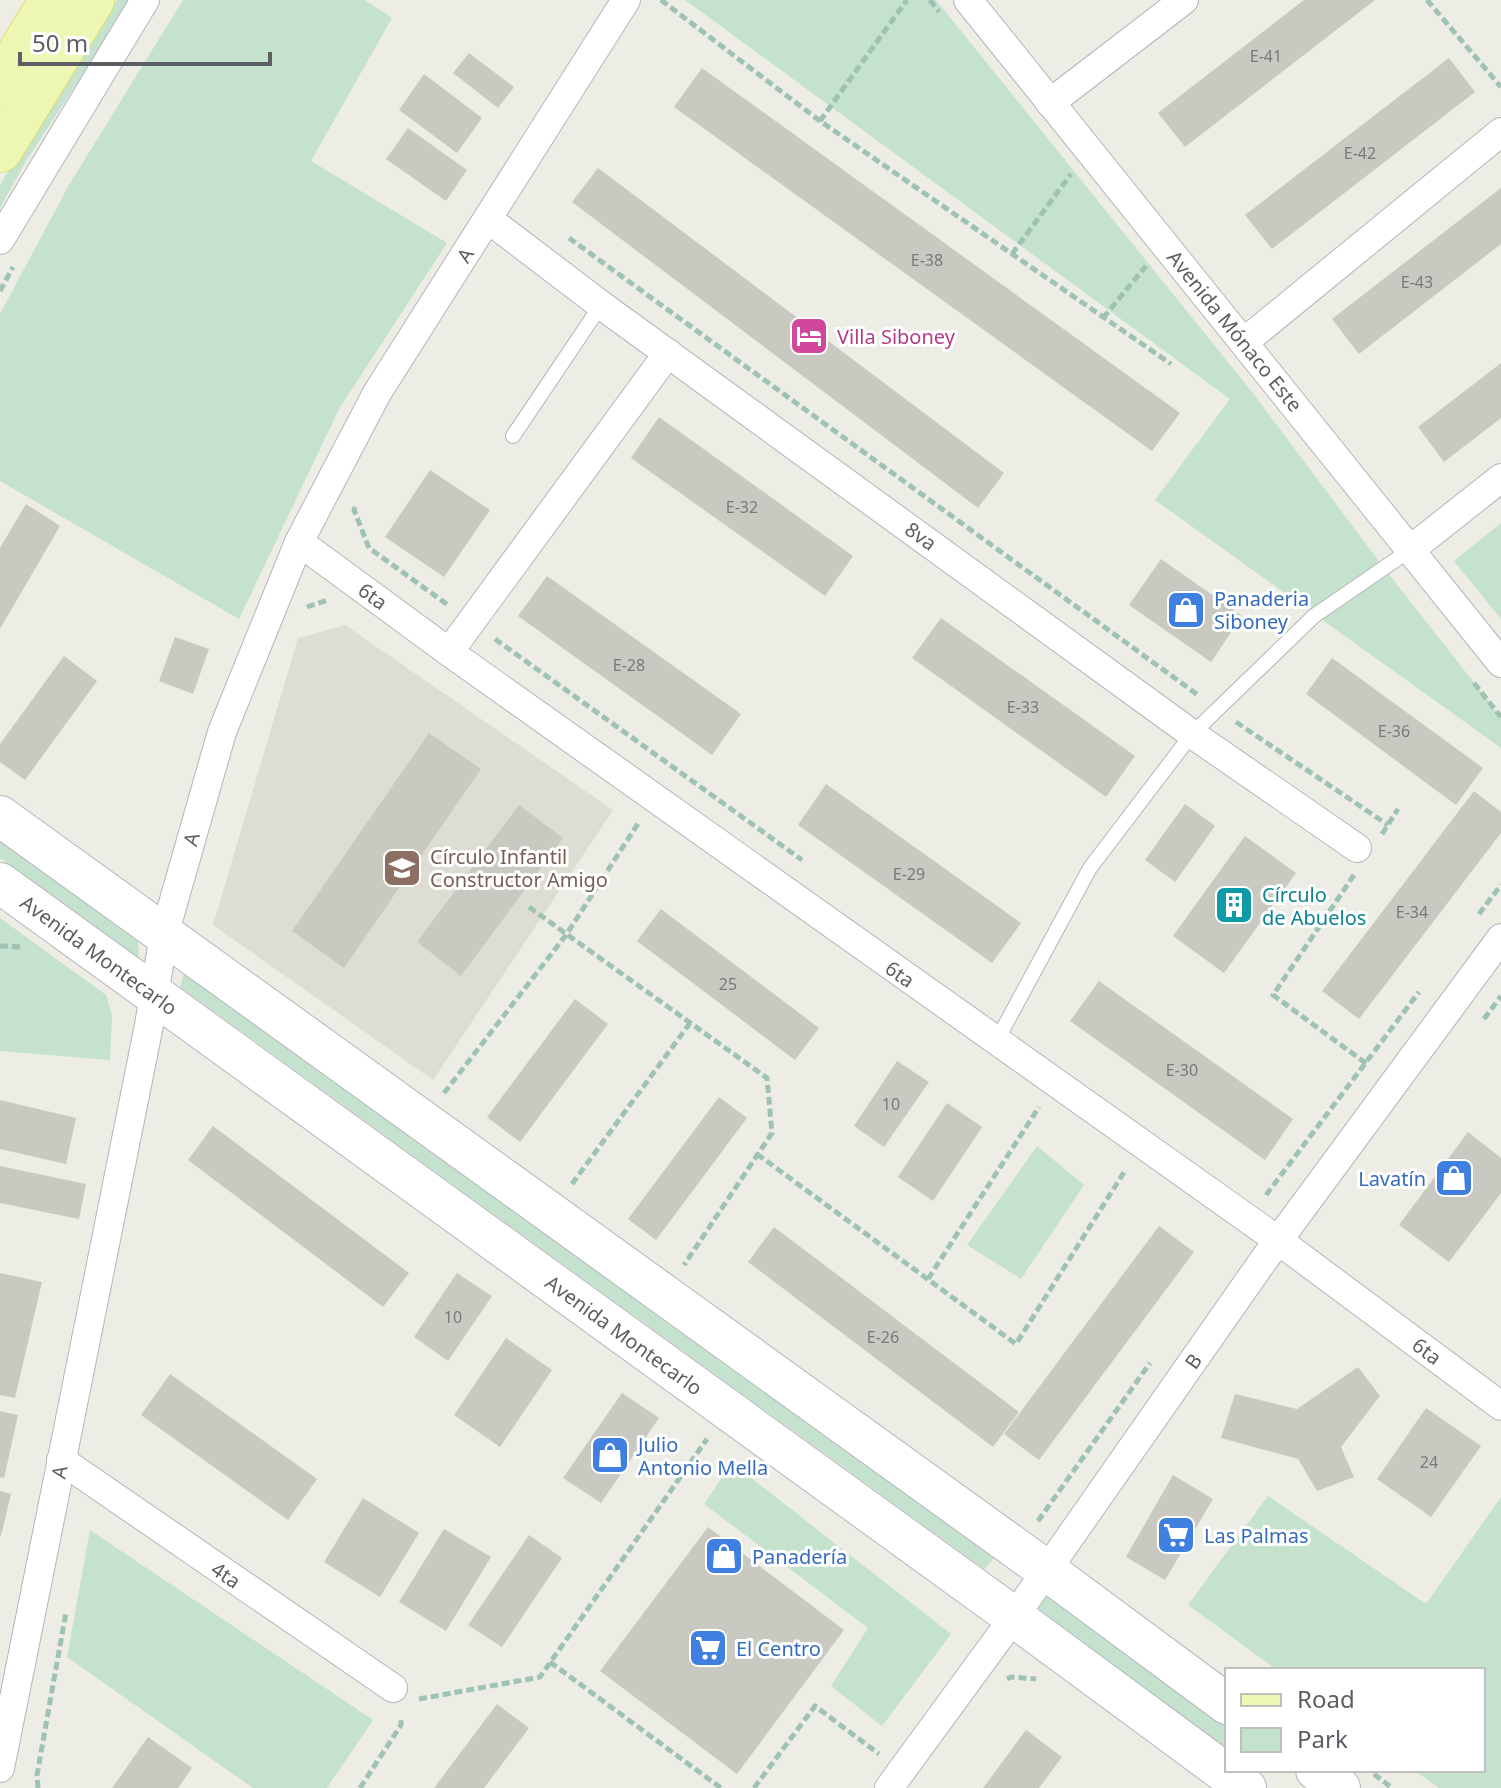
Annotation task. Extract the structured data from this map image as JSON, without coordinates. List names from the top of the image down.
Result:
{
  "streets": {
    "main road": ["Avenida Montecarlo"],
    "street": [
      "A",
      "Avenida Mónaco Este",
      "8va",
      "6ta",
      "B",
      "4ta"
    ]
  },
  "crossings": [
    ["A", "8va"],
    ["A", "6ta"],
    ["A", "Avenida Montecarlo"],
    ["A", "4ta"],
    ["6ta", "B"],
    ["Avenida Montecarlo", "B"]
  ],
  "places": {
    "hotel": ["Villa Siboney"],
    "shop": [
      "Panaderia Siboney",
      "Lavatín",
      "Julio Antonio Mella",
      "Panadería"
    ],
    "school or university": ["Círculo Infantil Constructor Amigo"],
    "building": ["Círculo de Abuelos"],
    "supermarket": ["Las Palmas", "El Centro"]
  },
  "house_numbers": [
    "E-41",
    "E-42",
    "E-38",
    "E-43",
    "E-32",
    "E-28",
    "E-33",
    "E-36",
    "E-29",
    "E-34",
    "25",
    "E-30",
    "10",
    "10",
    "E-26",
    "24"
  ],
  "legend": ["Road", "Park"],
  "scale_bar": "50 m"
}
